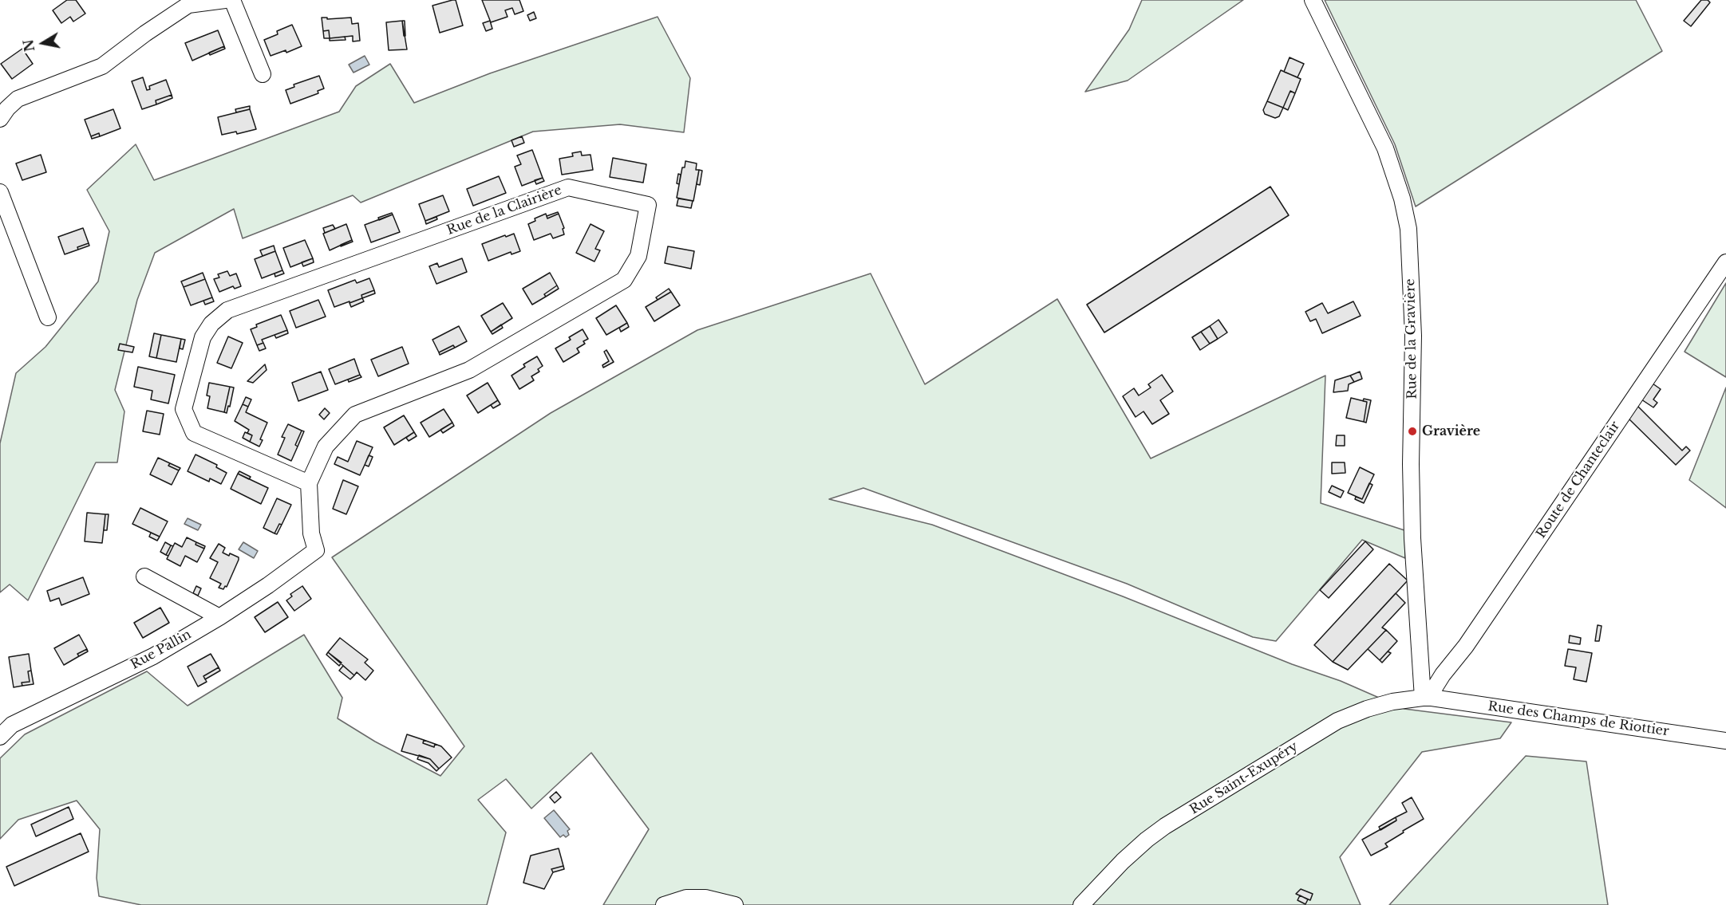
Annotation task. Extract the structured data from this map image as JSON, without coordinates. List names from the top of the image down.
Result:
{
  "streets": {
    "street": [
      "Rue de la Clairière",
      "Rue de la Gravière",
      "Route de Chanteclair",
      "Rue Pallin",
      "Rue des Champs de Riottier",
      "Rue Saint-Exupéry"
    ]
  },
  "crossings": [
    ["Rue de la Clairière", "Rue Pallin"],
    ["Rue de la Gravière", "Route de Chanteclair"],
    ["Rue de la Gravière", "Rue des Champs de Riottier"],
    ["Rue de la Gravière", "Rue Saint-Exupéry"],
    ["Route de Chanteclair", "Rue des Champs de Riottier"],
    ["Route de Chanteclair", "Rue Saint-Exupéry"],
    ["Rue des Champs de Riottier", "Rue Saint-Exupéry"]
  ],
  "places": ["Gravière"],
  "north": "left"
}
